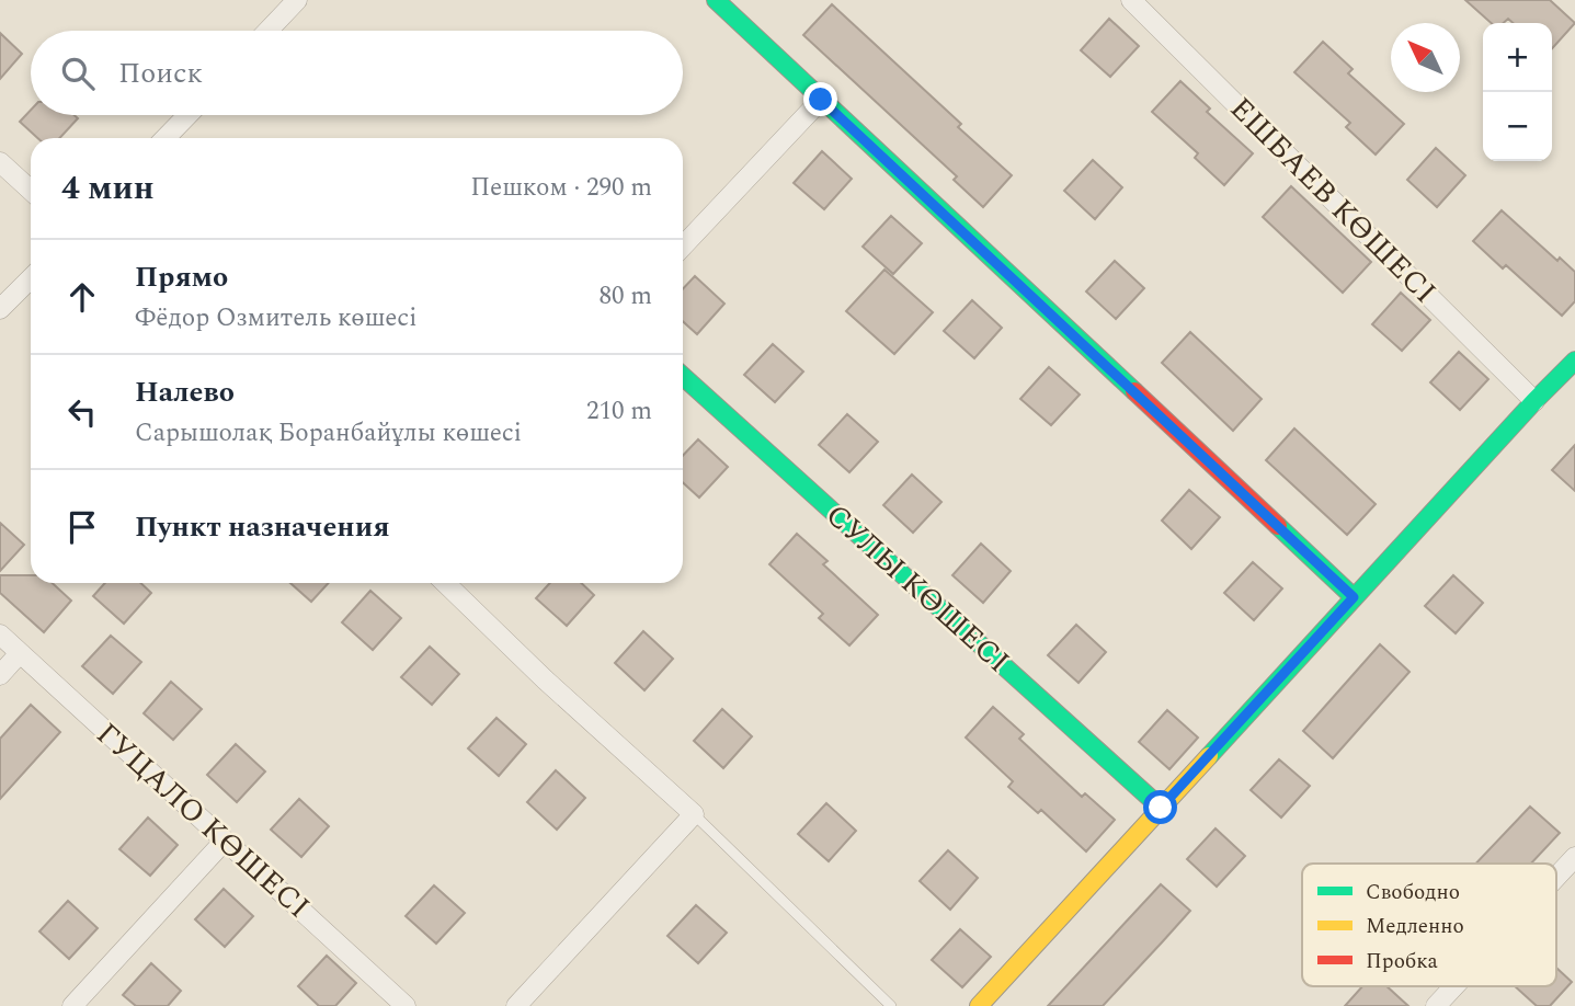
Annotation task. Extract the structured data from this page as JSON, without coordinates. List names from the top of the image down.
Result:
{
  "streets": {
    "street": ["ЕШБАЕВ КӨШЕСІ", "СУЛЫ КӨШЕСІ", "ГУЦАЛО КӨШЕСІ"]
  },
  "legend": ["Свободно", "Медленно", "Пробка"],
  "north": "top left",
  "page": {
    "map_buttons": ["+", "−"],
    "search": "Поиск",
    "heading": ["4 мин", "Пешком · 290 m"],
    "list": [
      ["Прямо", "Фёдор Озмитель көшесі", "80 m"],
      ["Налево", "Сарышолақ Боранбайұлы көшесі", "210 m"],
      "Пункт назначения"
    ]
  }
}
